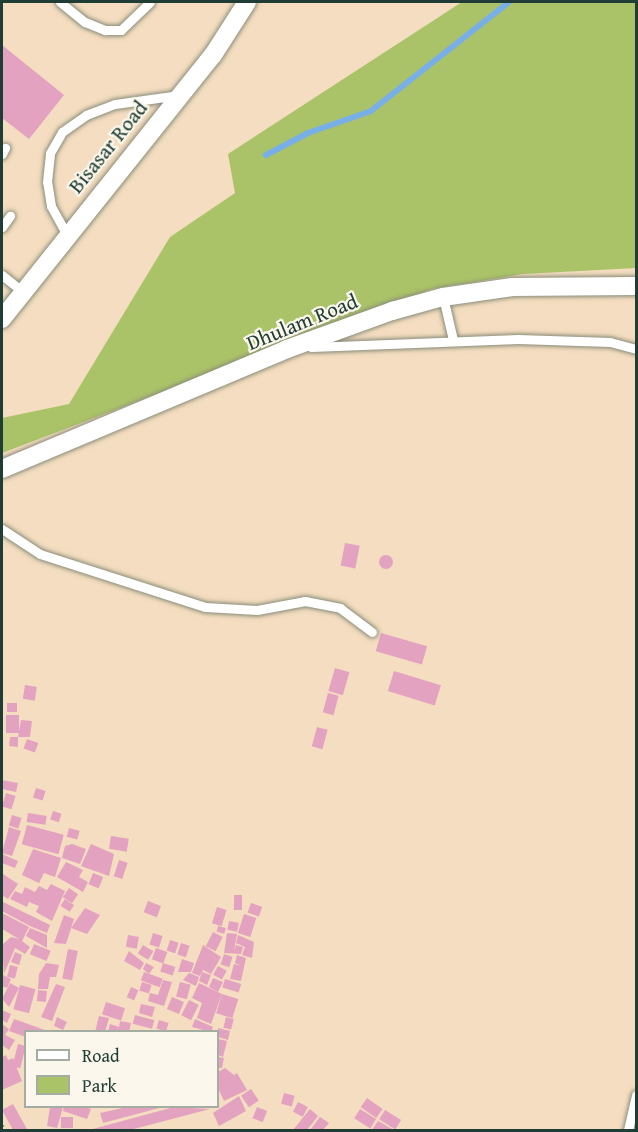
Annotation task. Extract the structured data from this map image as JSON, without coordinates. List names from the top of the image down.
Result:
{
  "streets": {
    "street": ["Bisasar Road", "Dhulam Road"]
  },
  "legend": ["Road", "Park"]
}
